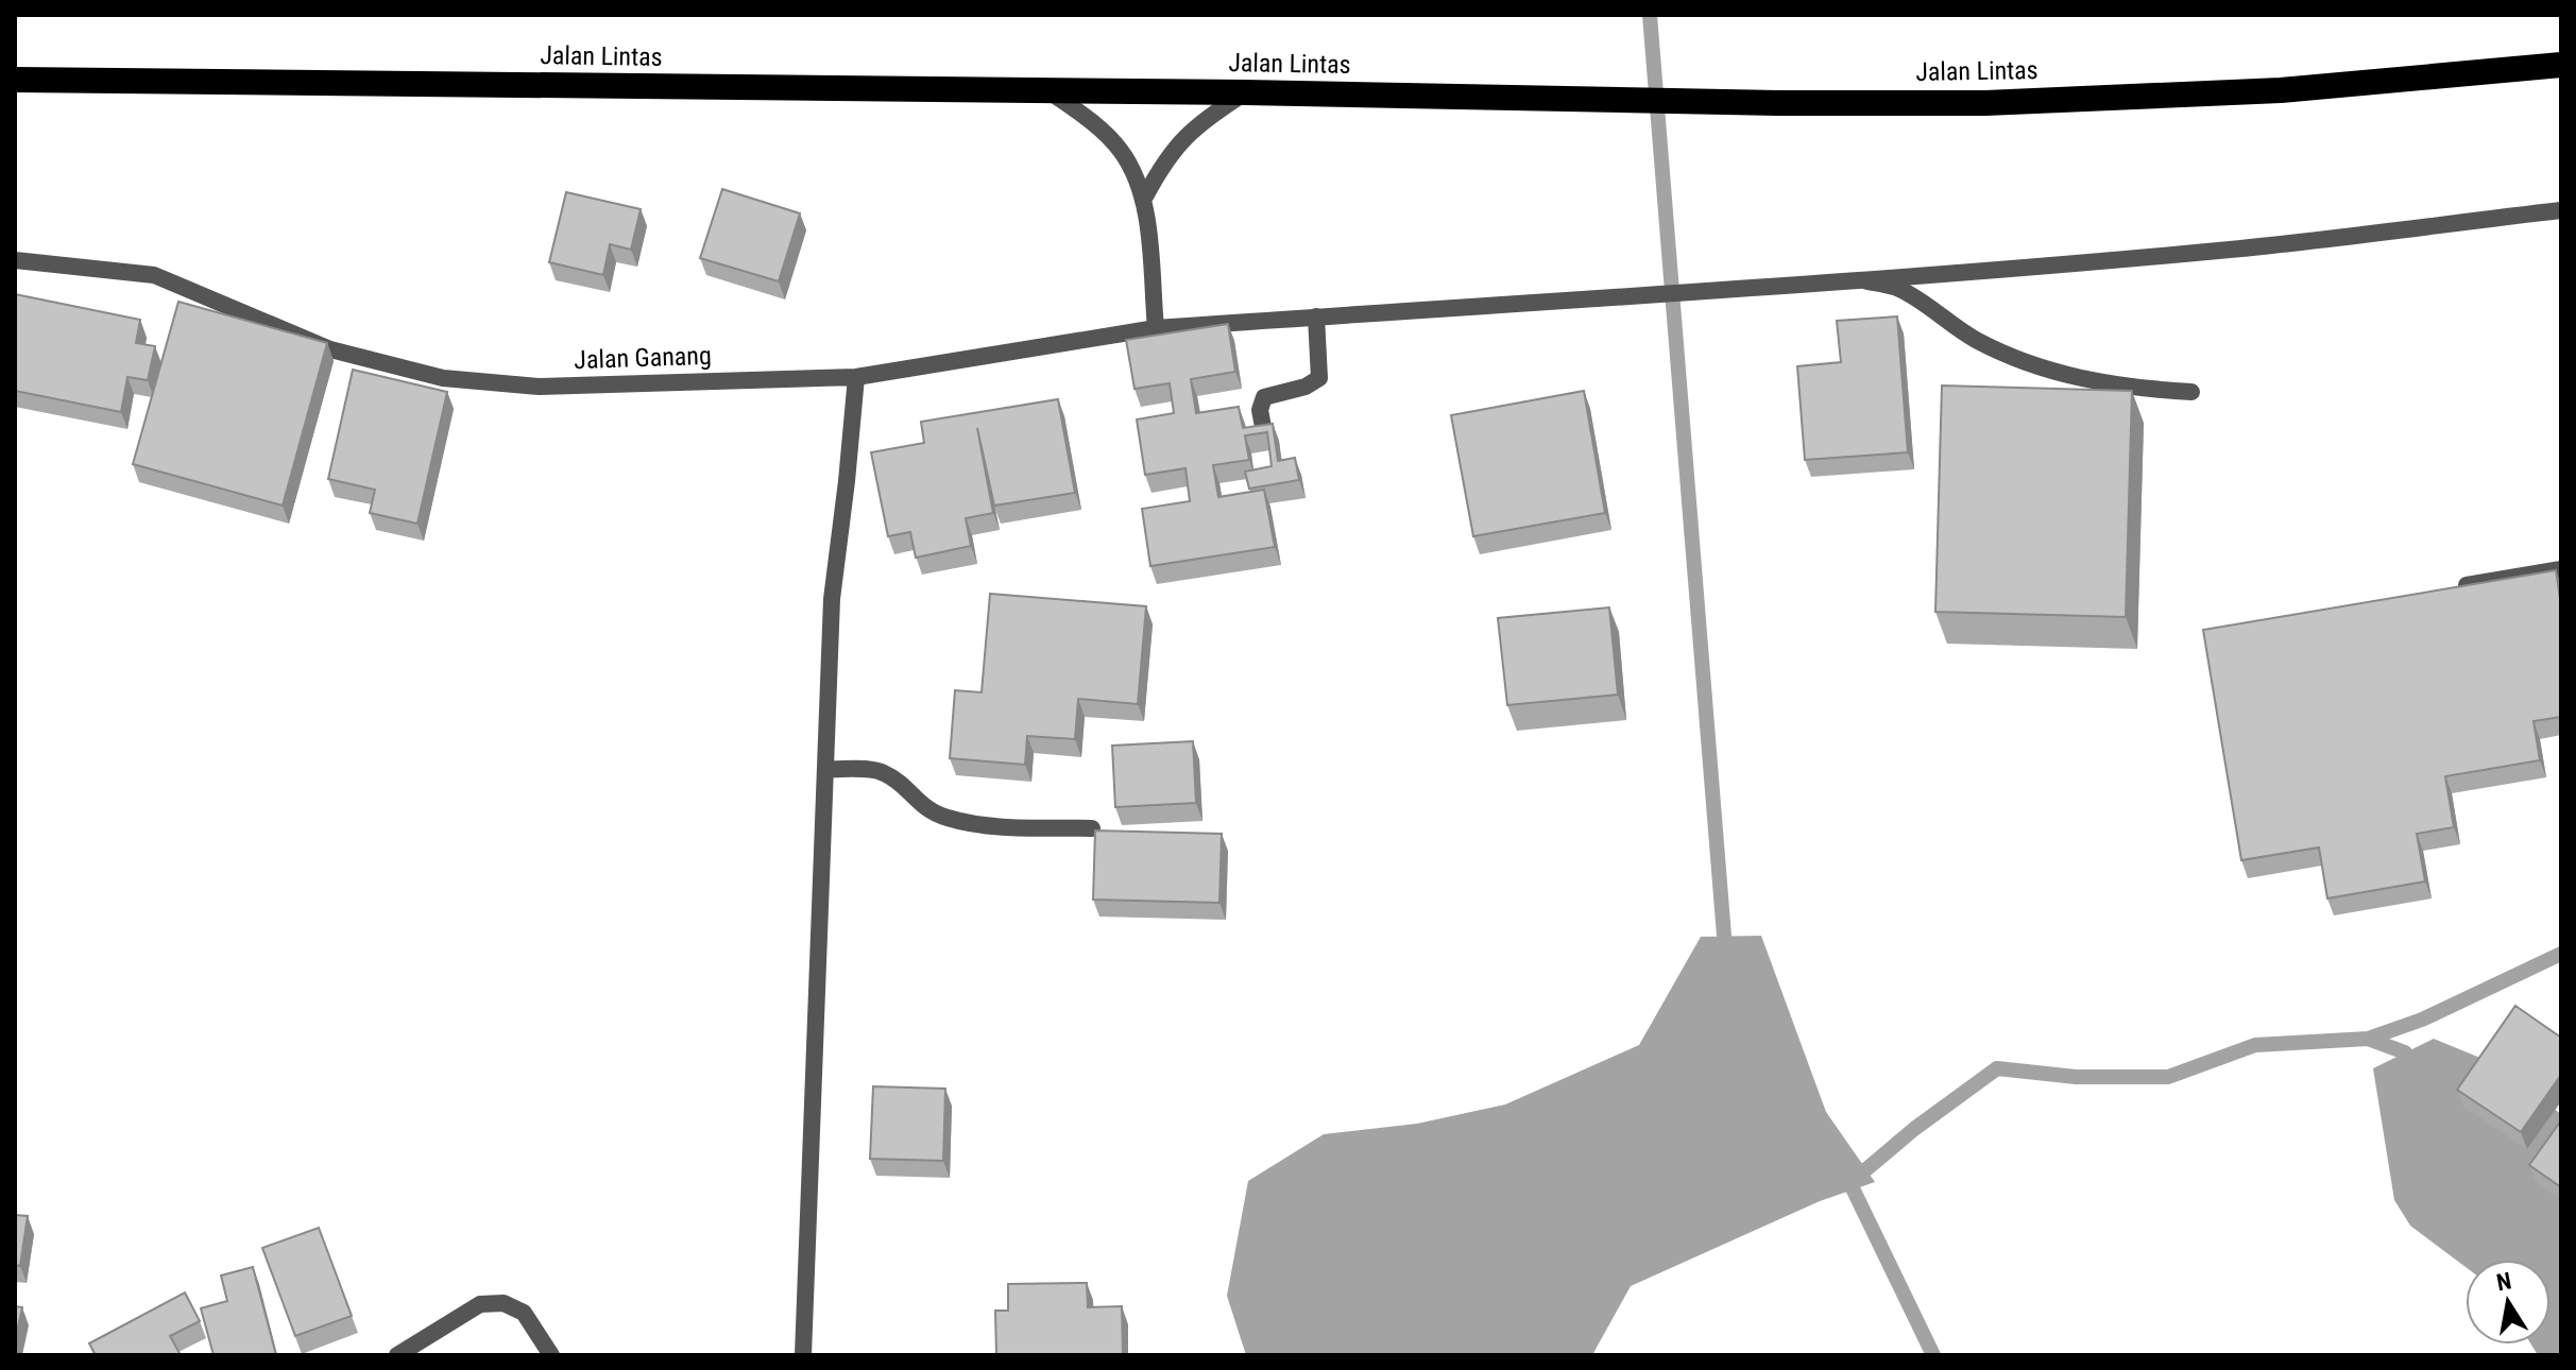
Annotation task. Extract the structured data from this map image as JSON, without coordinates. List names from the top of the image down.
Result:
{
  "streets": {
    "highway": ["Jalan Lintas"],
    "street": ["Jalan Ganang"]
  },
  "north": "top"
}
